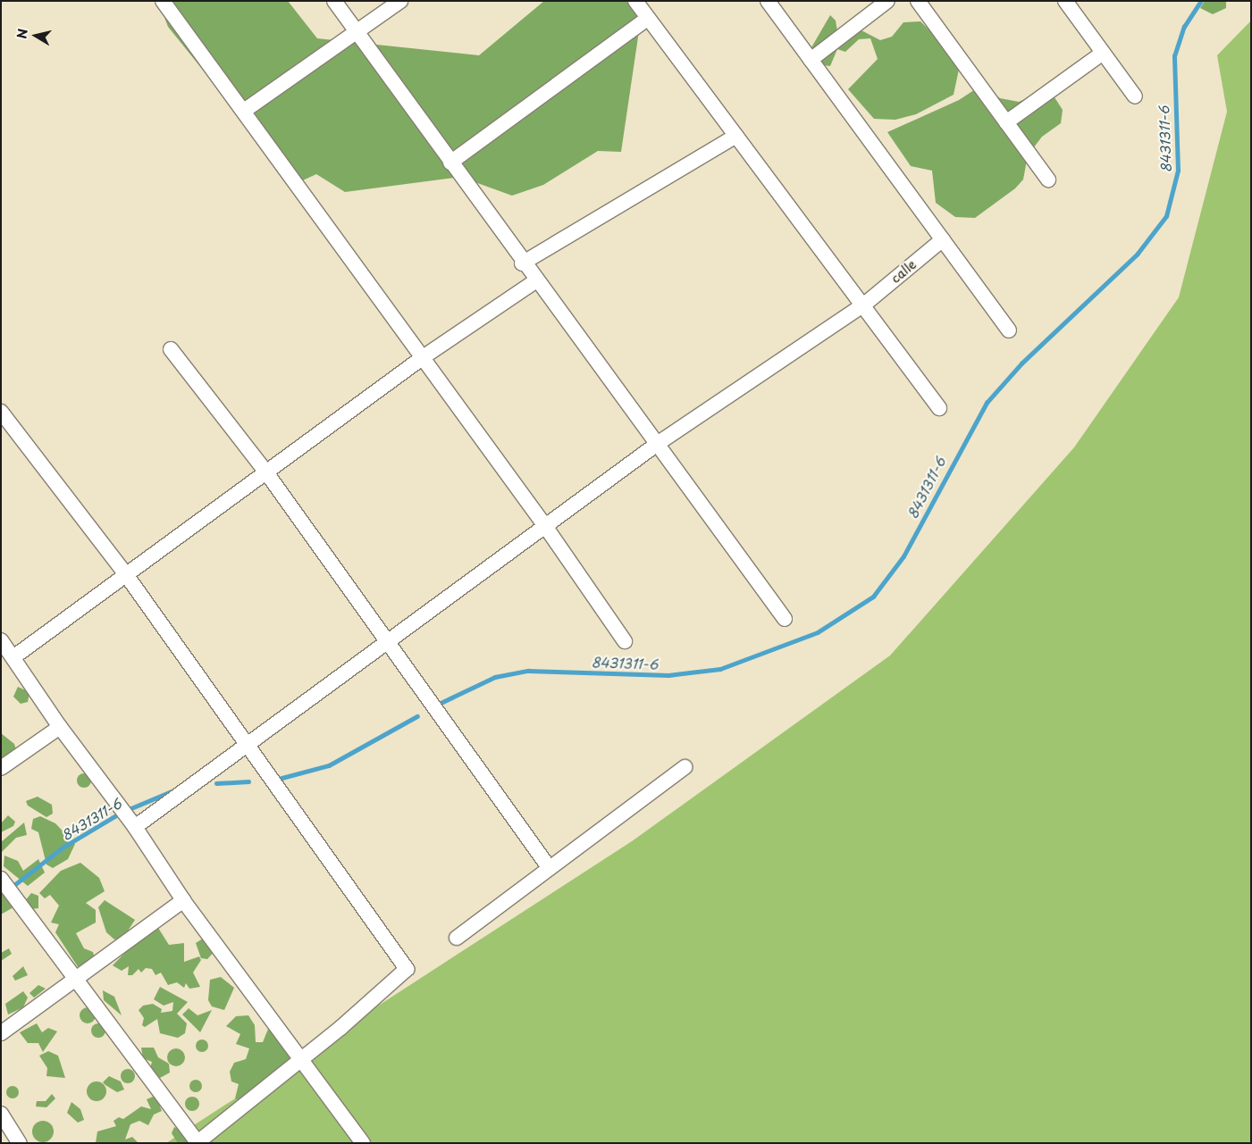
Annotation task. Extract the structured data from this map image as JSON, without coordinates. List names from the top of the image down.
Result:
{
  "streets": {
    "street": ["calle"]
  },
  "water": ["8431311-6"],
  "north": "left"
}
